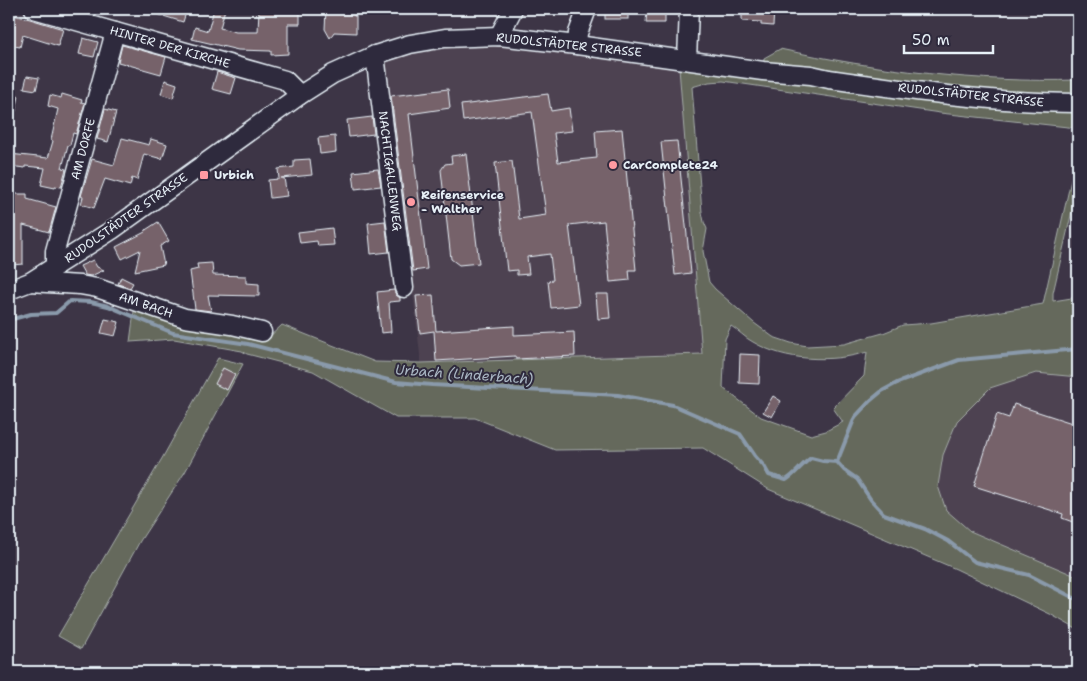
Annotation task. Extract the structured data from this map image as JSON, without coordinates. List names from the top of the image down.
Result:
{
  "streets": {
    "street": [
      "RUDOLSTÄDTER STRASSE",
      "HINTER DER KIRCHE",
      "AM DORFE",
      "NACHTIGALLENWEG",
      "AM BACH"
    ]
  },
  "crossings": [
    ["RUDOLSTÄDTER STRASSE", "HINTER DER KIRCHE"],
    ["RUDOLSTÄDTER STRASSE", "AM DORFE"],
    ["RUDOLSTÄDTER STRASSE", "NACHTIGALLENWEG"],
    ["RUDOLSTÄDTER STRASSE", "AM BACH"],
    ["HINTER DER KIRCHE", "AM DORFE"]
  ],
  "water": ["Urbach (Linderbach)"],
  "places": {
    "other": ["CarComplete24", "Reifenservice - Walther"],
    "transit": ["Urbich"]
  },
  "scale_bar": "50 m"
}
